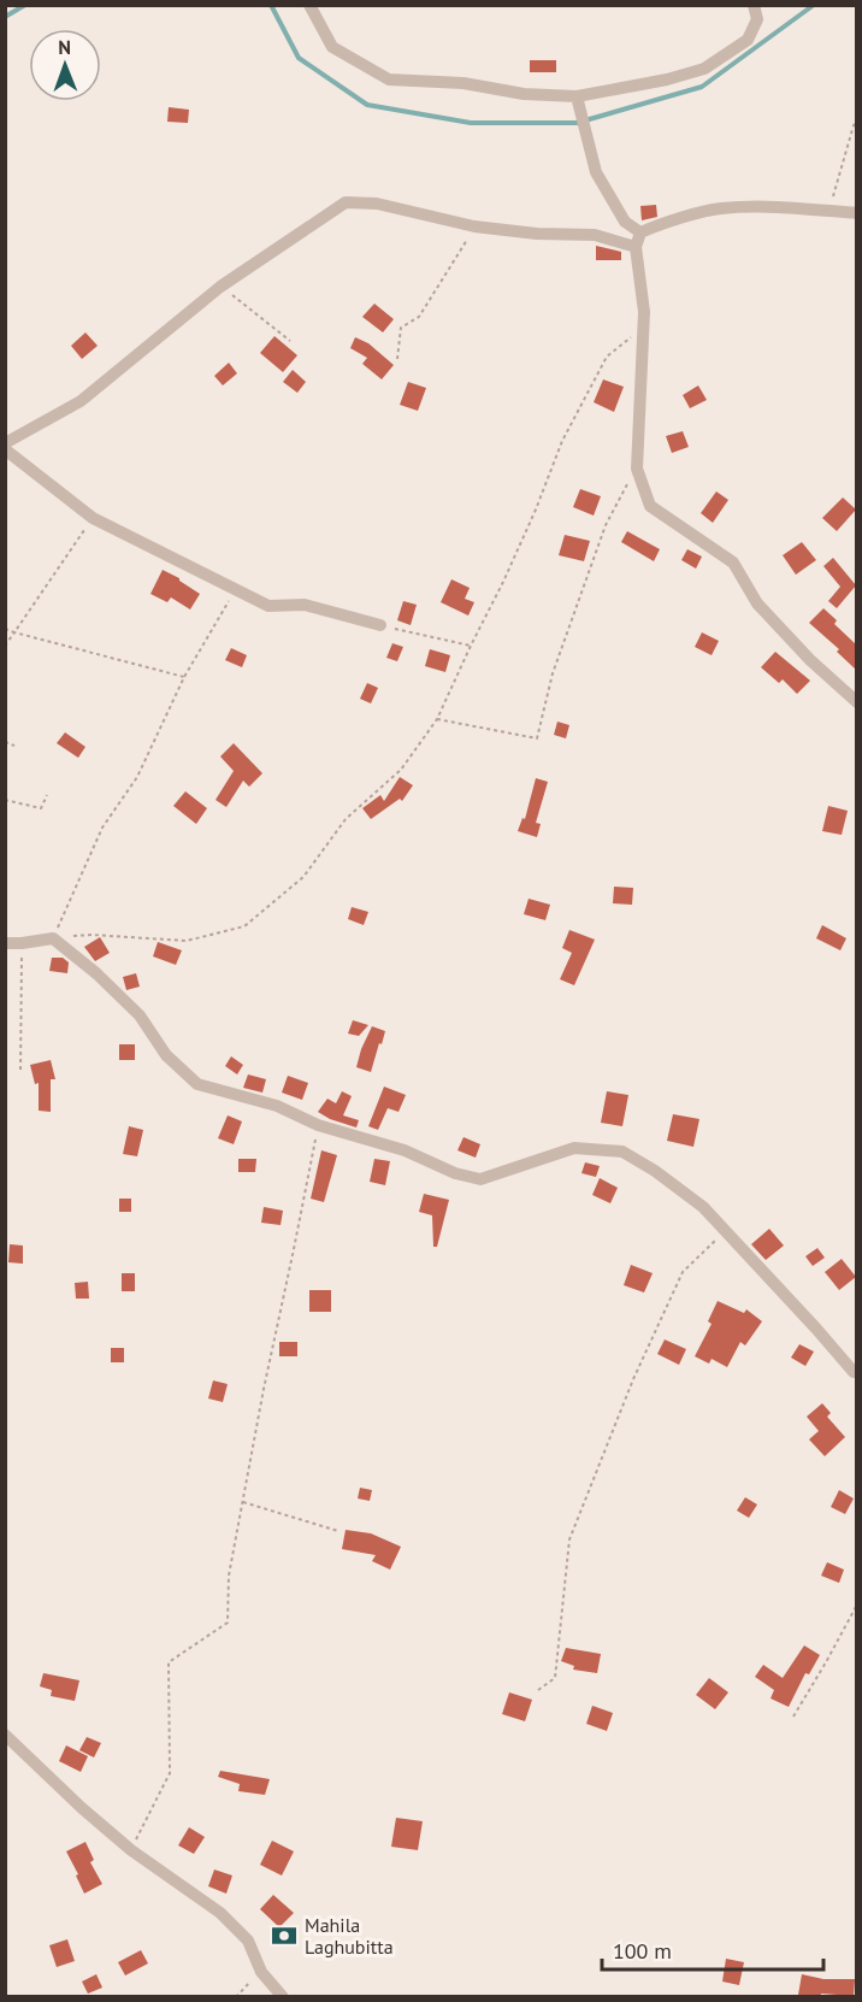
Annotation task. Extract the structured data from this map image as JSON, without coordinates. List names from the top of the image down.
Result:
{
  "places": {
    "bank": ["Mahila Laghubitta"]
  },
  "scale_bar": "100 m",
  "north": "top"
}
